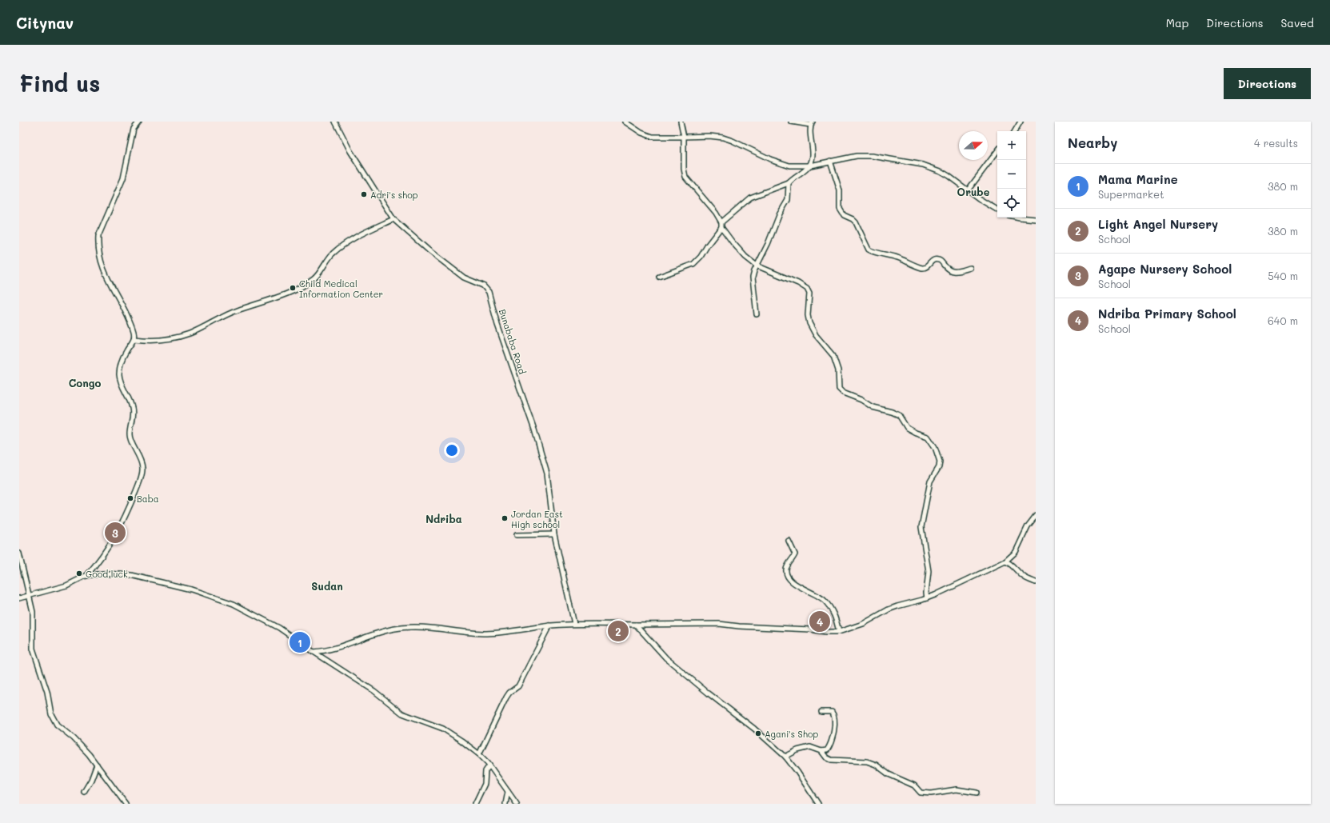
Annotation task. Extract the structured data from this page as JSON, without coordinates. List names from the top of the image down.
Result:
{
  "streets": {
    "street": ["Bunababa Road"]
  },
  "districts": [
    "Orube",
    "Congo",
    "Ndriba",
    "Sudan"
  ],
  "places": [
    "Adri's shop",
    "Child Medical Information Center",
    "Baba",
    "Jordan East High school",
    "Good luck",
    "Agani's Shop"
  ],
  "north": "right",
  "page": {
    "header": "Citynav",
    "nav": ["Map", "Directions", "Saved"],
    "buttons": "Directions",
    "title": "Find us",
    "heading": ["Nearby", "4 results"],
    "map_buttons": ["+", "−"],
    "list": [
      {
        "mark": "1",
        "name": "Mama Marine",
        "note": "Supermarket",
        "value": "380 m"
      },
      {
        "mark": "2",
        "name": "Light Angel Nursery",
        "note": "School",
        "value": "380 m"
      },
      {
        "mark": "3",
        "name": "Agape Nursery School",
        "note": "School",
        "value": "540 m"
      },
      {
        "mark": "4",
        "name": "Ndriba Primary School",
        "note": "School",
        "value": "640 m"
      }
    ],
    "pins": [
      "3",
      "4",
      "2",
      "1"
    ]
  }
}
